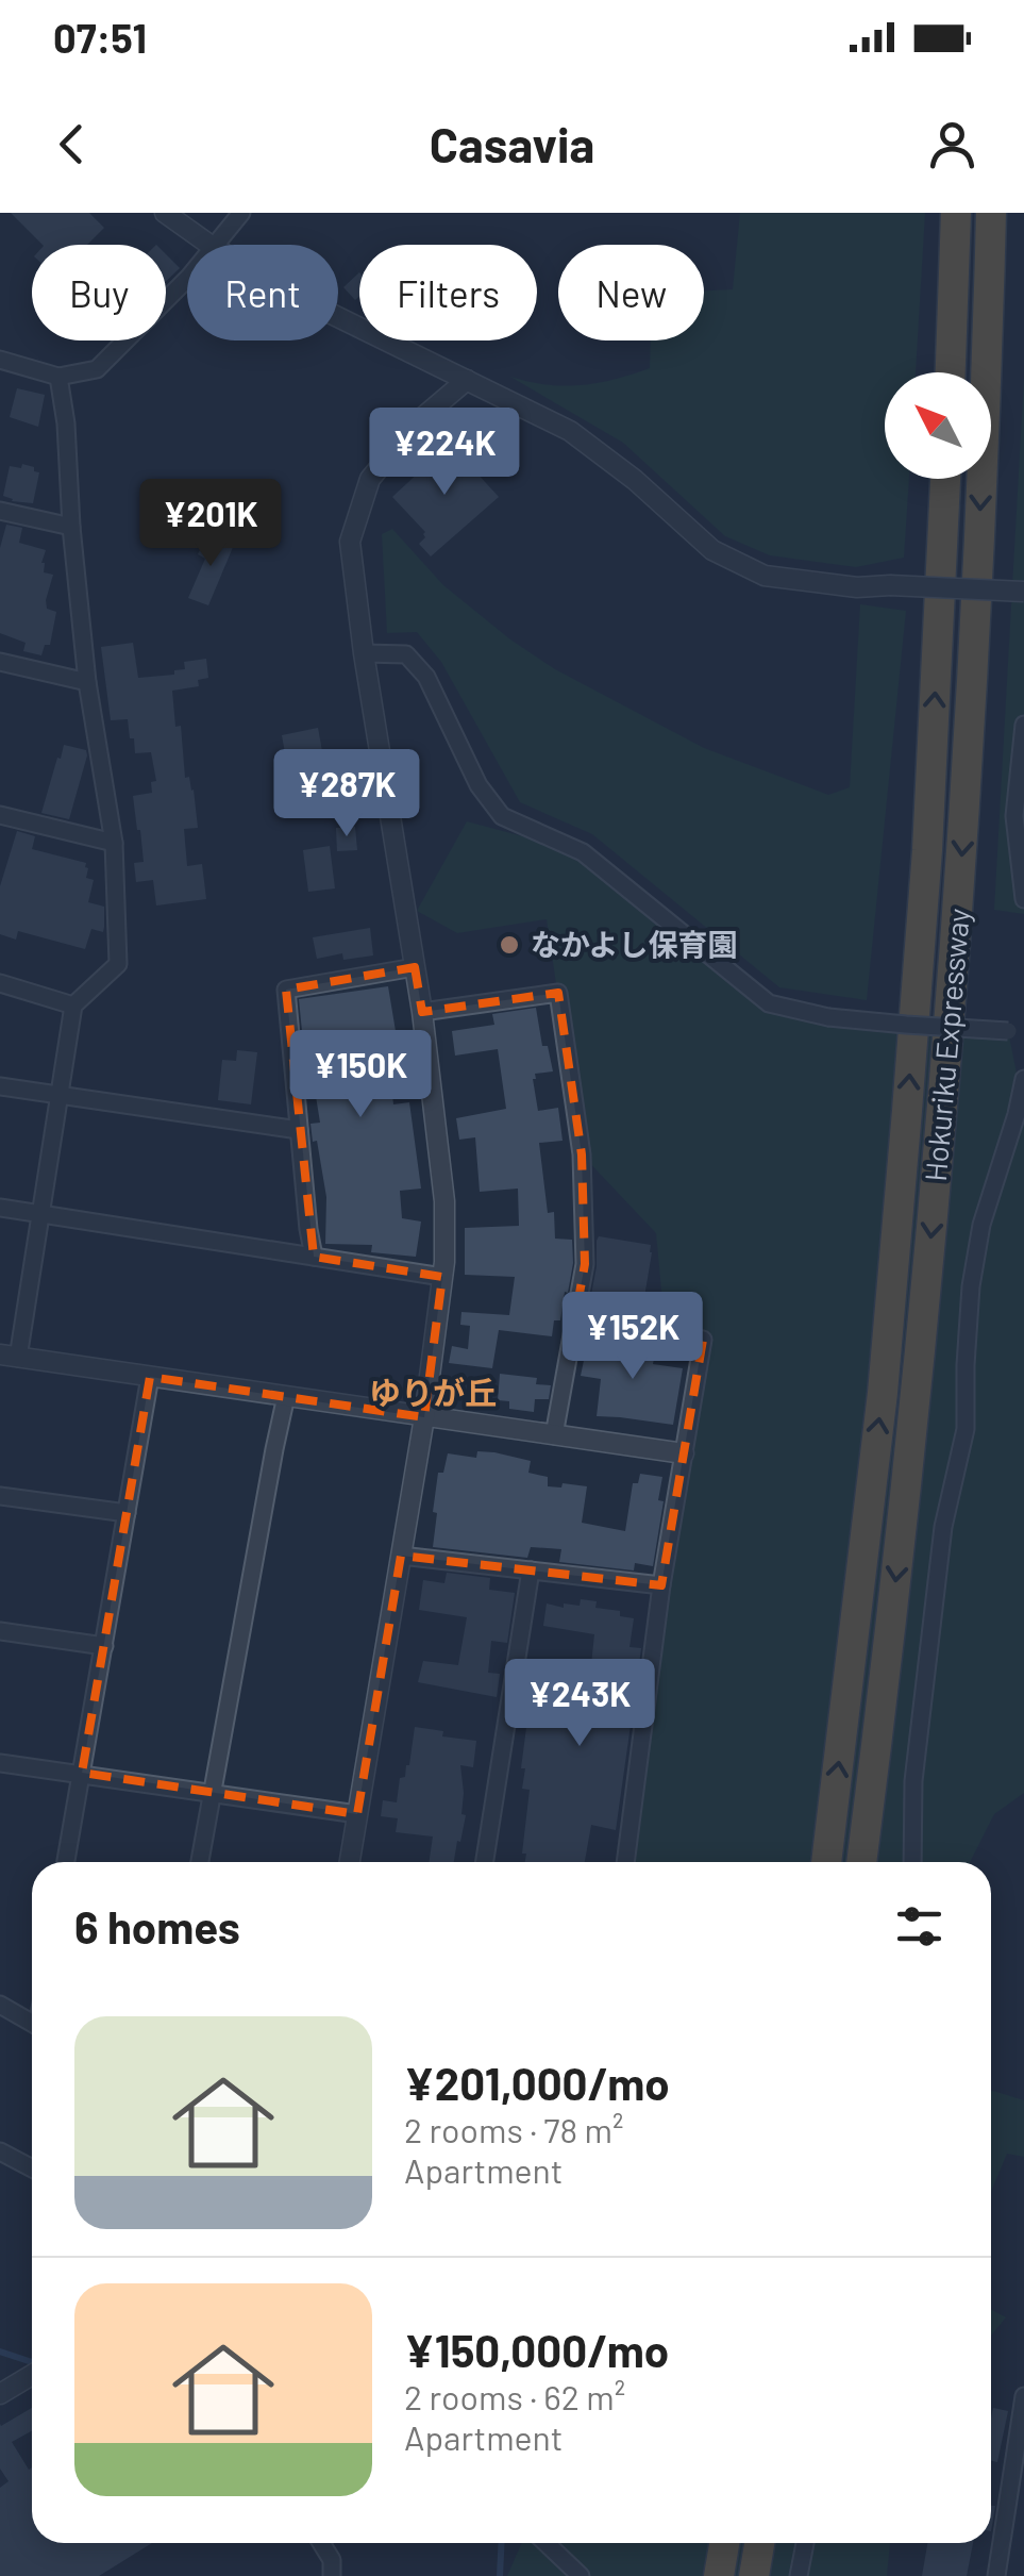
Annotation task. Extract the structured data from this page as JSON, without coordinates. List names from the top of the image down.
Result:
{
  "streets": {
    "highway": ["Hokuriku Expressway"]
  },
  "districts": ["ゆりが丘"],
  "places": ["なかよし保育園"],
  "north": "top left",
  "page": {
    "status": "07:51",
    "header": "Casavia",
    "chip": [
      "Buy",
      "Rent",
      "Filters",
      "New"
    ],
    "price": [
      "¥224K",
      "¥201K",
      "¥287K",
      "¥150K",
      "¥152K",
      "¥243K"
    ],
    "heading": "6 homes",
    "list": [
      {
        "name": "¥201,000/mo",
        "note": "2 rooms · 78 m² · Apartment"
      },
      {
        "name": "¥150,000/mo",
        "note": "2 rooms · 62 m² · Apartment"
      }
    ]
  }
}
